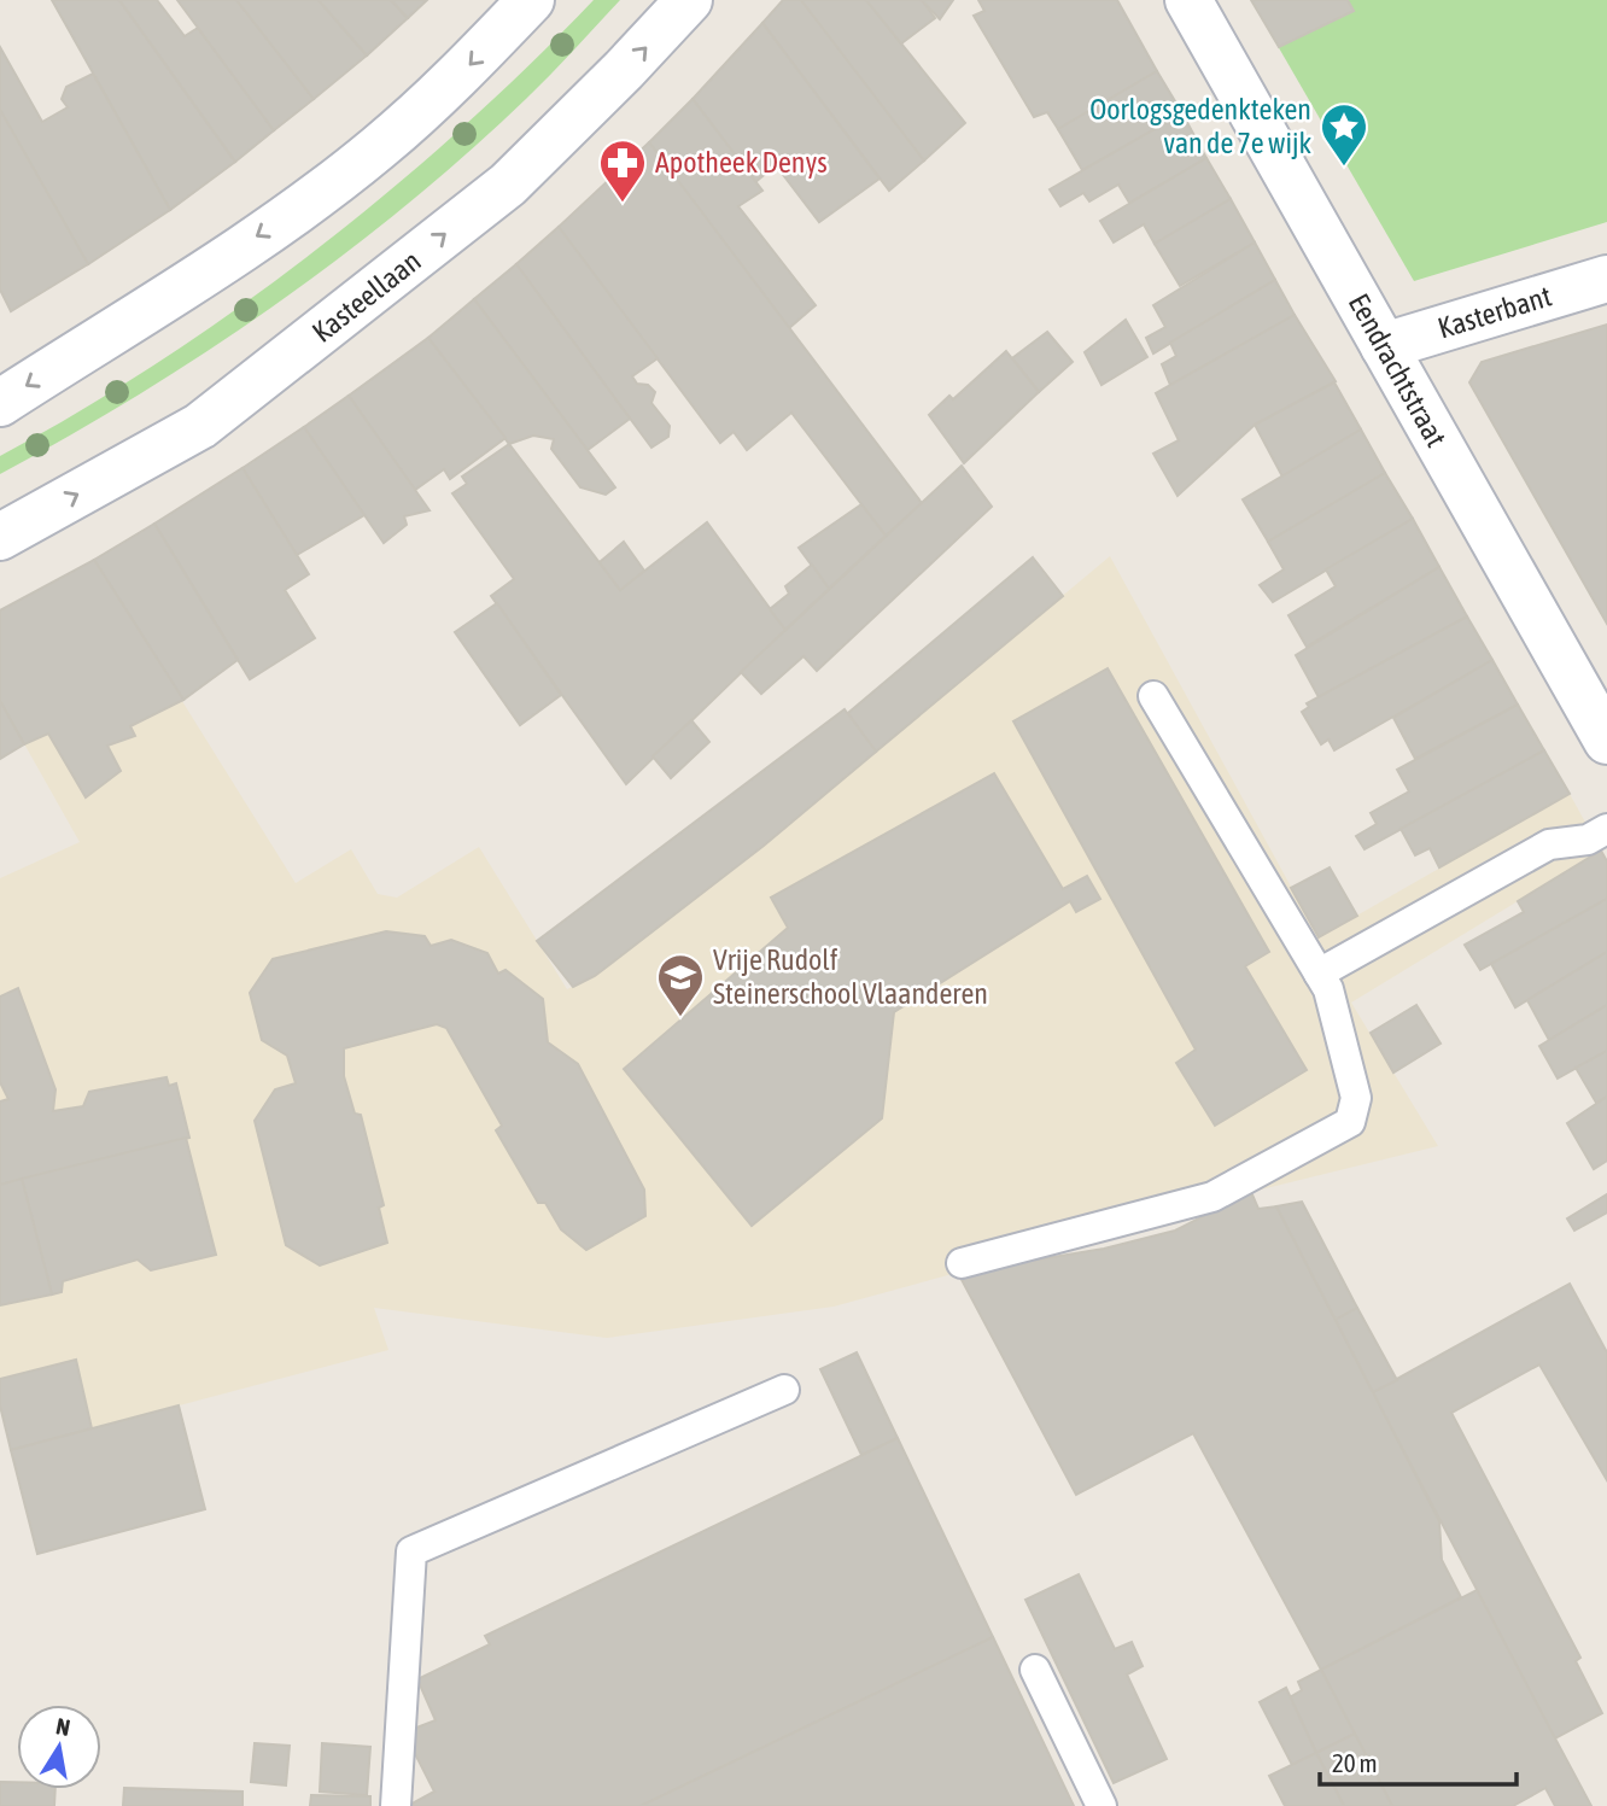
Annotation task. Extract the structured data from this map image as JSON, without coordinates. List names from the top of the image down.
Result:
{
  "streets": {
    "street": ["Kasteellaan", "Kasterbant", "Eendrachtstraat"]
  },
  "crossings": [
    ["Kasterbant", "Eendrachtstraat"]
  ],
  "places": {
    "place": ["Oorlogsgedenkteken van de 7e wijk"],
    "pharmacy": ["Apotheek Denys"],
    "school or university": ["Vrije Rudolf Steinerschool Vlaanderen"]
  },
  "scale_bar": "20 m",
  "north": "top"
}
